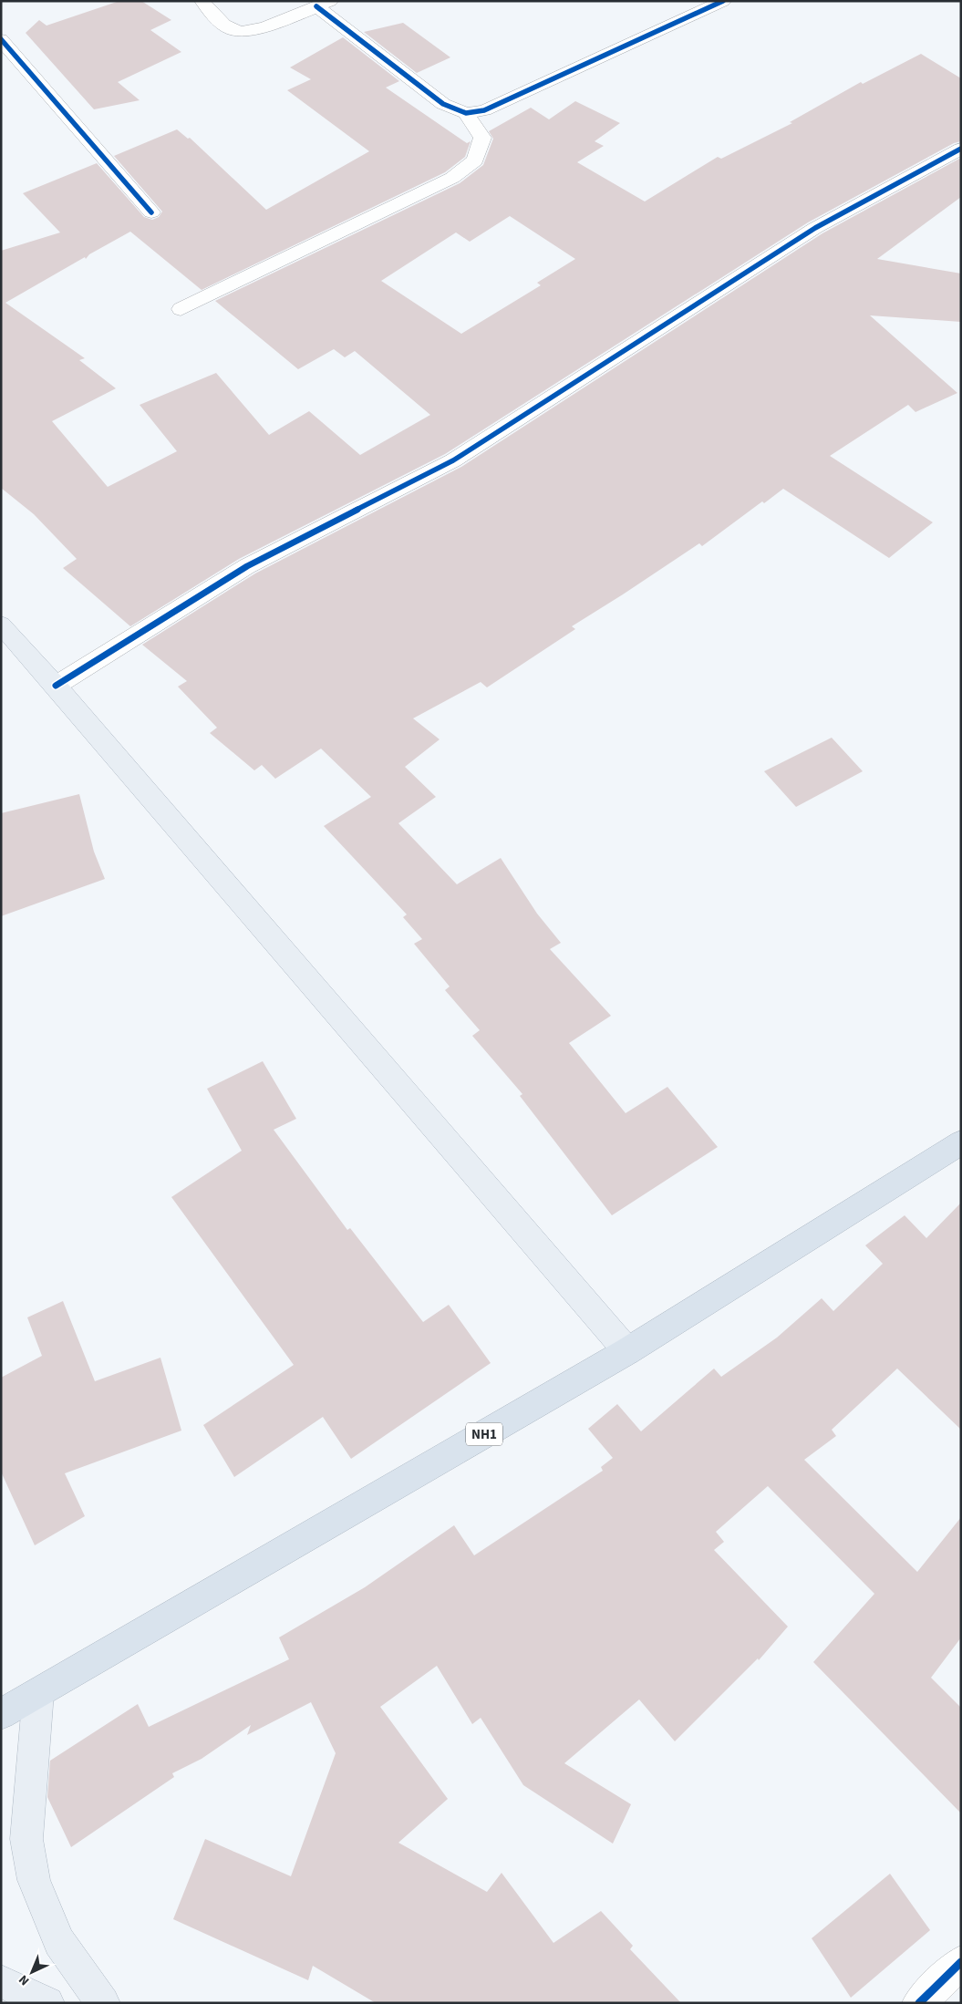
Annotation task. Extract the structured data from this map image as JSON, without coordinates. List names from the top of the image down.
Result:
{
  "streets": {
    "highway": ["NH1"]
  },
  "north": "bottom left"
}
